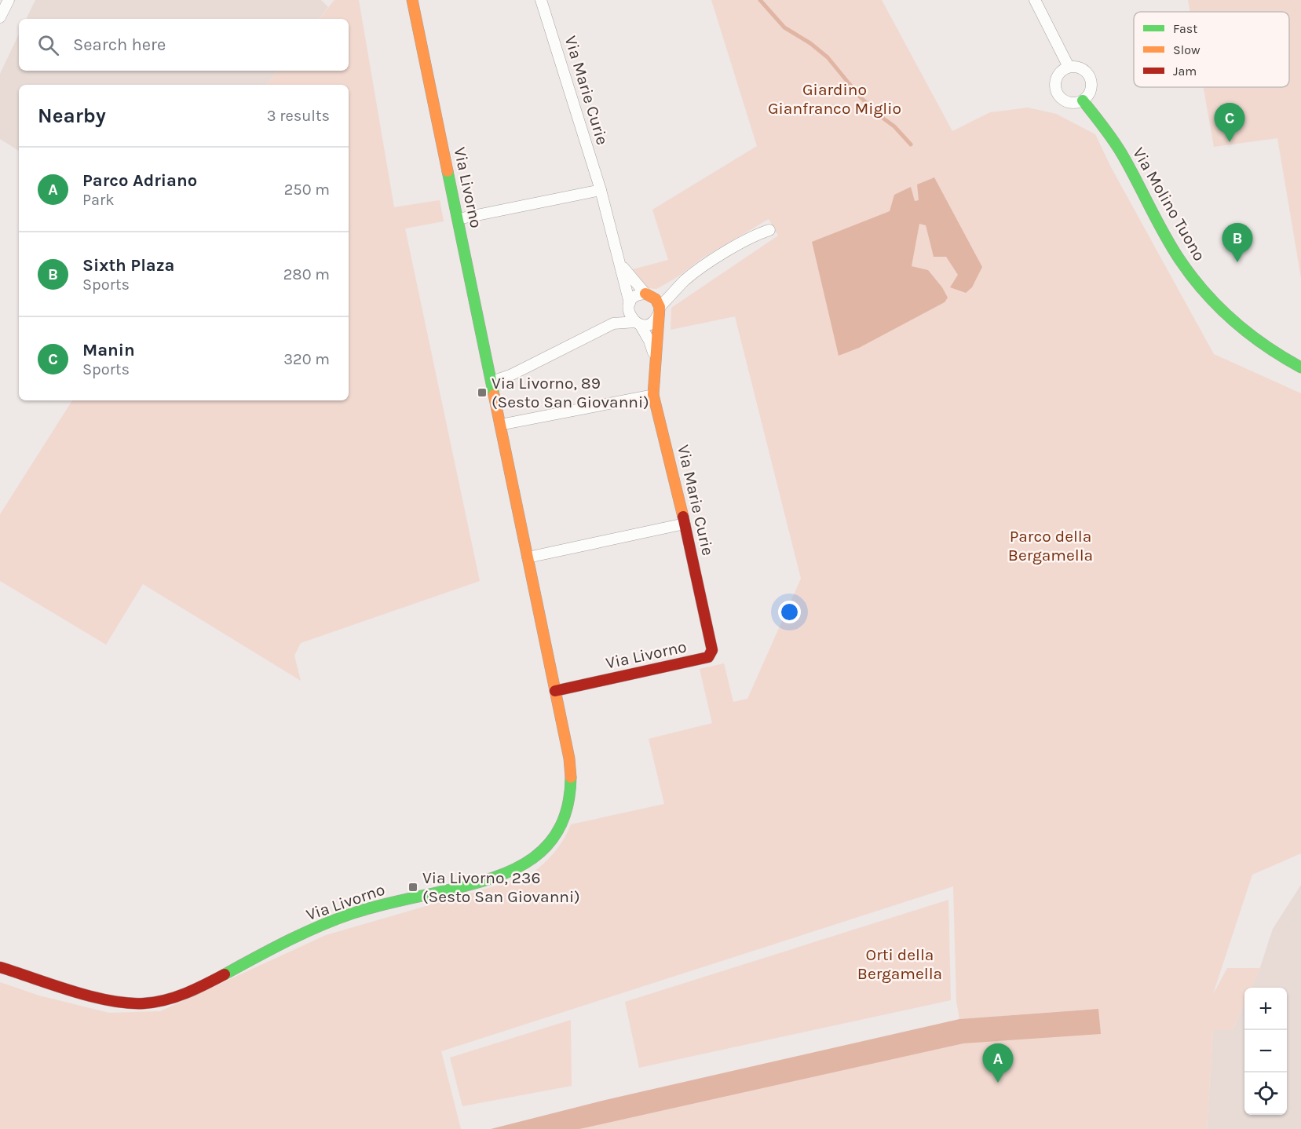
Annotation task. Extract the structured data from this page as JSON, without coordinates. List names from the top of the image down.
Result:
{
  "streets": {
    "street": ["Via Marie Curie", "Via Livorno", "Via Molino Tuono"]
  },
  "crossings": [
    ["Via Marie Curie", "Via Livorno"]
  ],
  "parks": ["Giardino Gianfranco Miglio", "Parco della Bergamella", "Orti della Bergamella"],
  "places": {
    "transit": ["Via Livorno, 89 (Sesto San Giovanni)", "Via Livorno, 236 (Sesto San Giovanni)"]
  },
  "legend": ["Fast", "Slow", "Jam"],
  "page": {
    "search": "Search here",
    "heading": ["Nearby", "3 results"],
    "pins": ["C", "B", "A"],
    "list": [
      {
        "mark": "A",
        "name": "Parco Adriano",
        "note": "Park",
        "value": "250 m"
      },
      {
        "mark": "B",
        "name": "Sixth Plaza",
        "note": "Sports",
        "value": "280 m"
      },
      {
        "mark": "C",
        "name": "Manin",
        "note": "Sports",
        "value": "320 m"
      }
    ],
    "map_buttons": ["+", "−"]
  }
}
